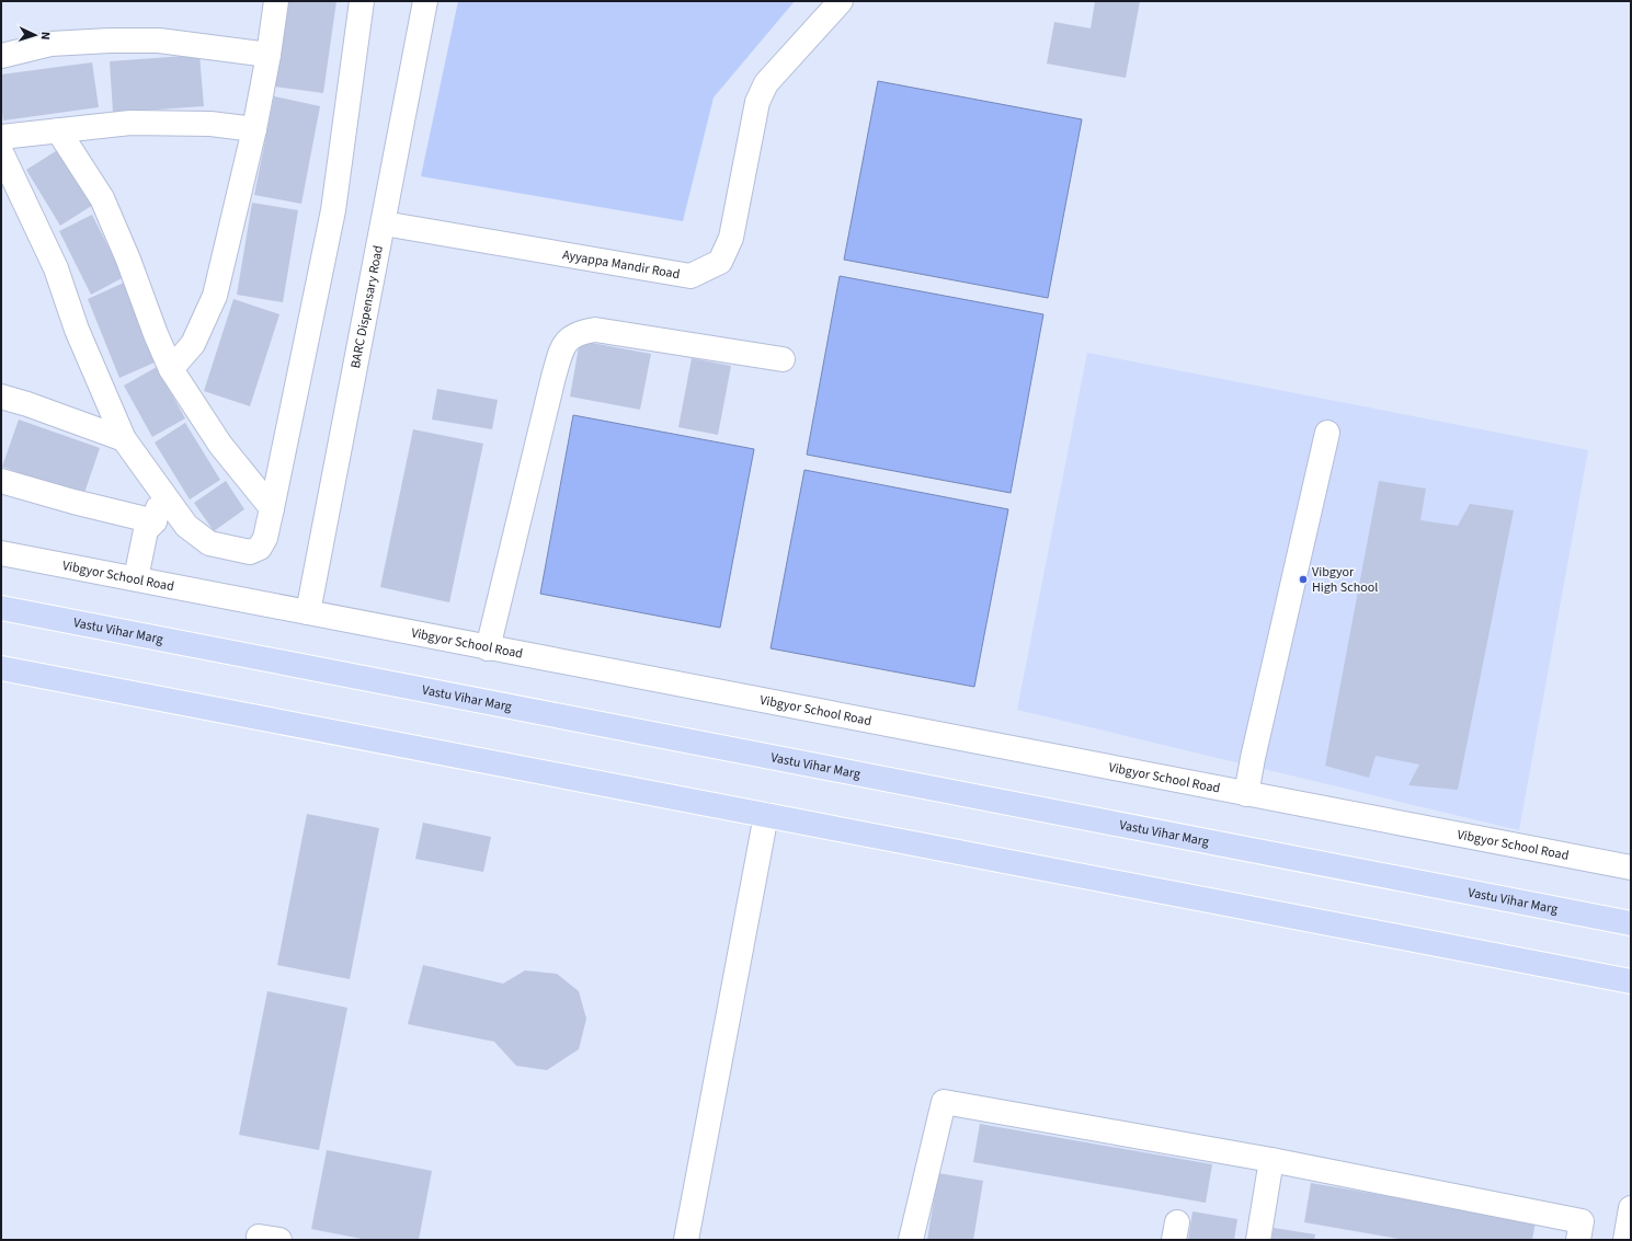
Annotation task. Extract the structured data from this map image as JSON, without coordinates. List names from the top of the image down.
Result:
{
  "streets": {
    "main road": ["Vastu Vihar Marg"],
    "street": ["Ayyappa Mandir Road", "BARC Dispensary Road", "Vibgyor School Road"]
  },
  "crossings": [
    ["Ayyappa Mandir Road", "BARC Dispensary Road"],
    ["BARC Dispensary Road", "Vibgyor School Road"]
  ],
  "places": ["Vibgyor High School"],
  "north": "right"
}
